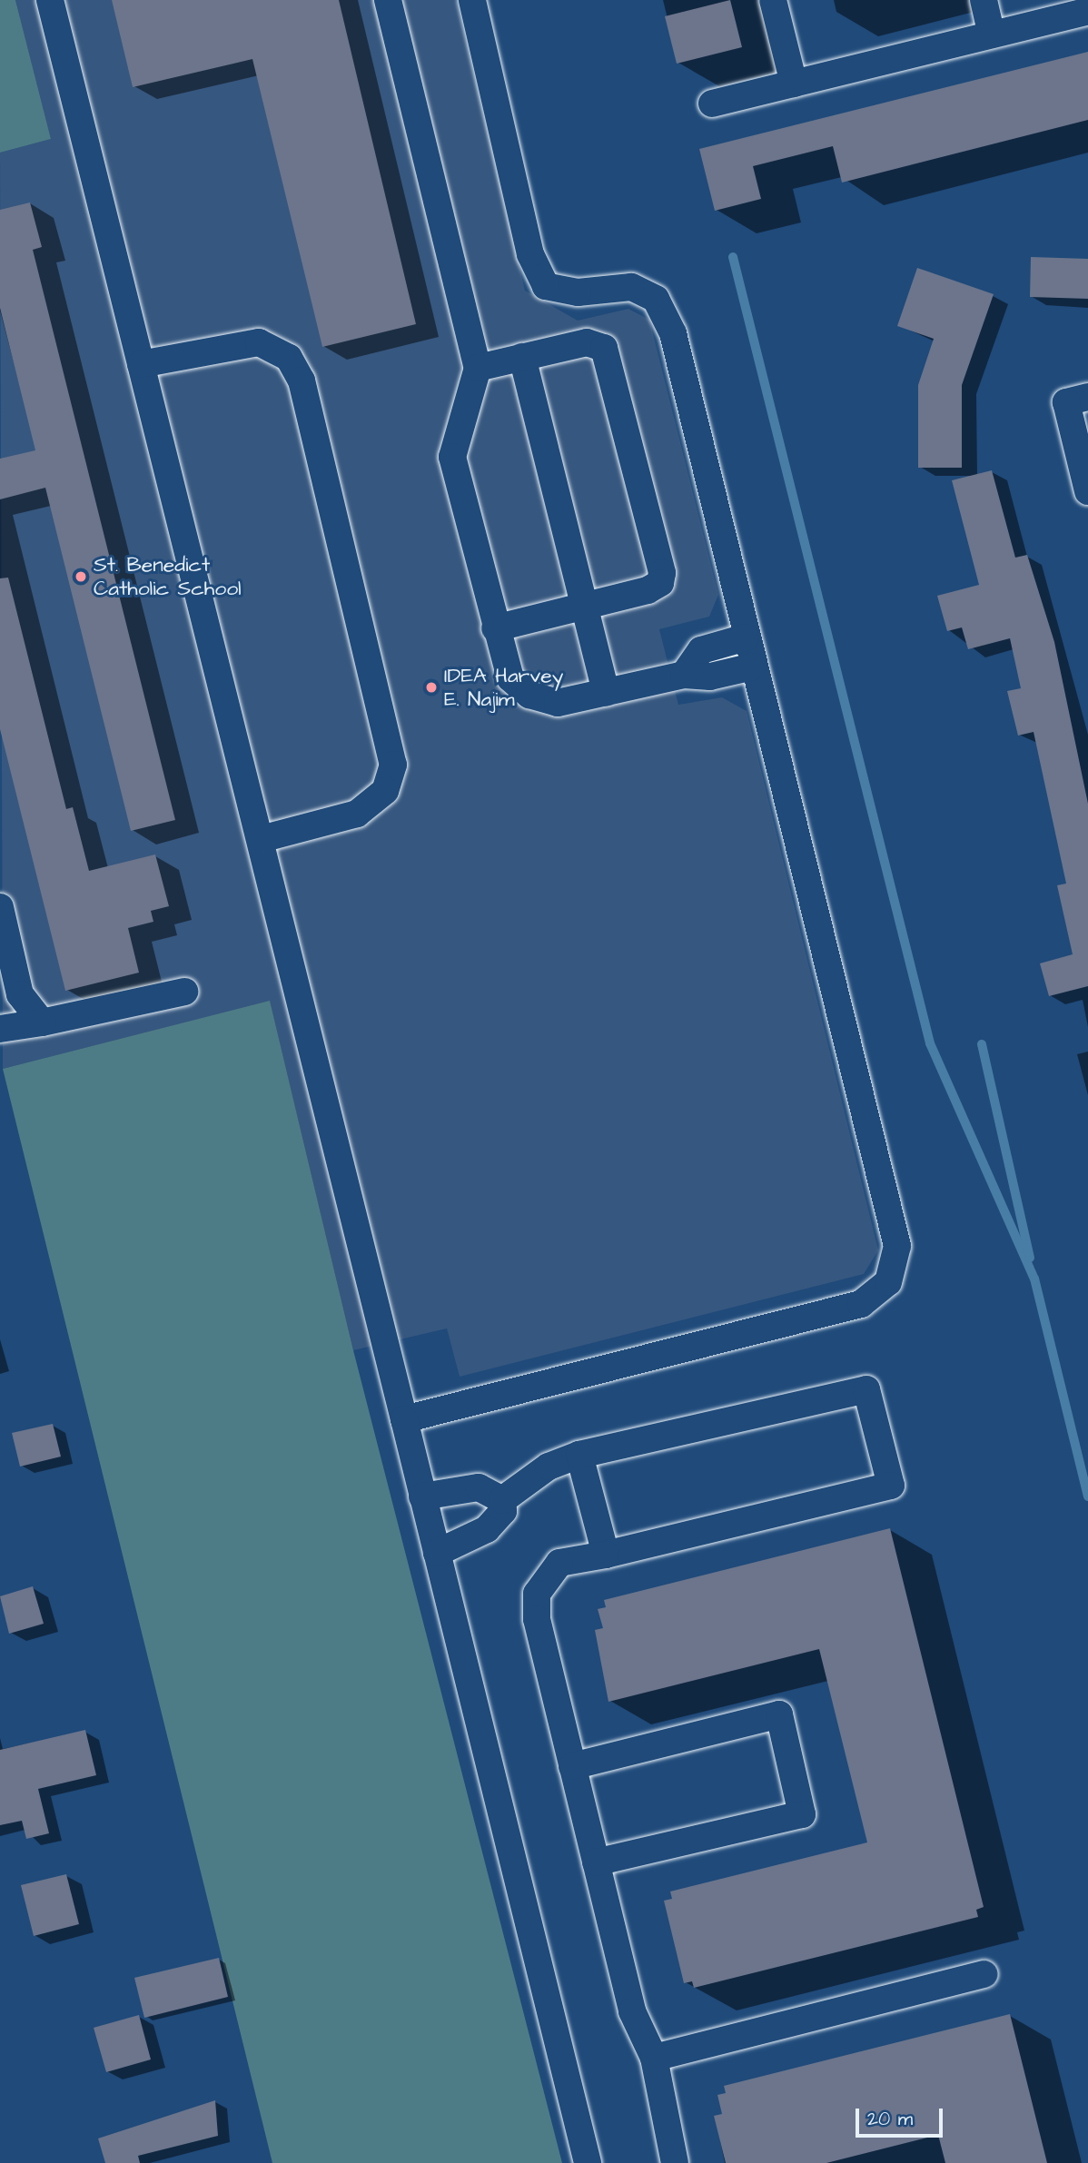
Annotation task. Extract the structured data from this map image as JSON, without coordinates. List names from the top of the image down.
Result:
{
  "places": ["St. Benedict Catholic School", "IDEA Harvey E. Najim"],
  "scale_bar": "20 m"
}
